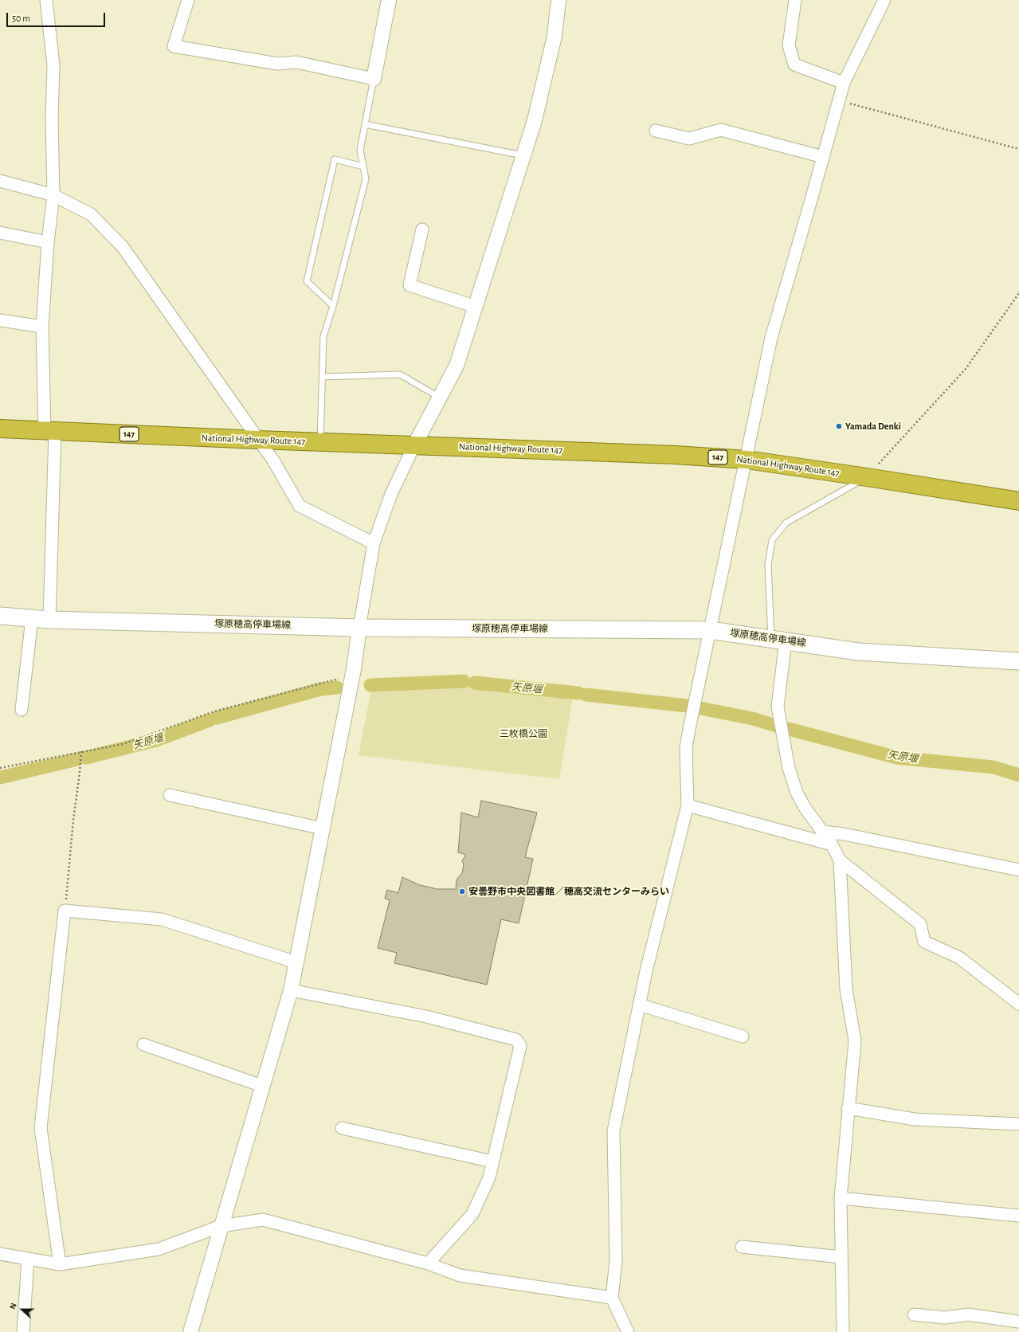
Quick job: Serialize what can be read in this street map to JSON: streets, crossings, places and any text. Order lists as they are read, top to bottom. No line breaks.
{"streets":{"highway":["147","National Highway Route 147"],"main road":["塚原穂高停車場線"]},"water":["矢原堰"],"parks":["三枚橋公園"],"places":["Yamada Denki","安曇野市中央図書館／穂高交流センターみらい"],"scale_bar":"50 m","north":"left"}
